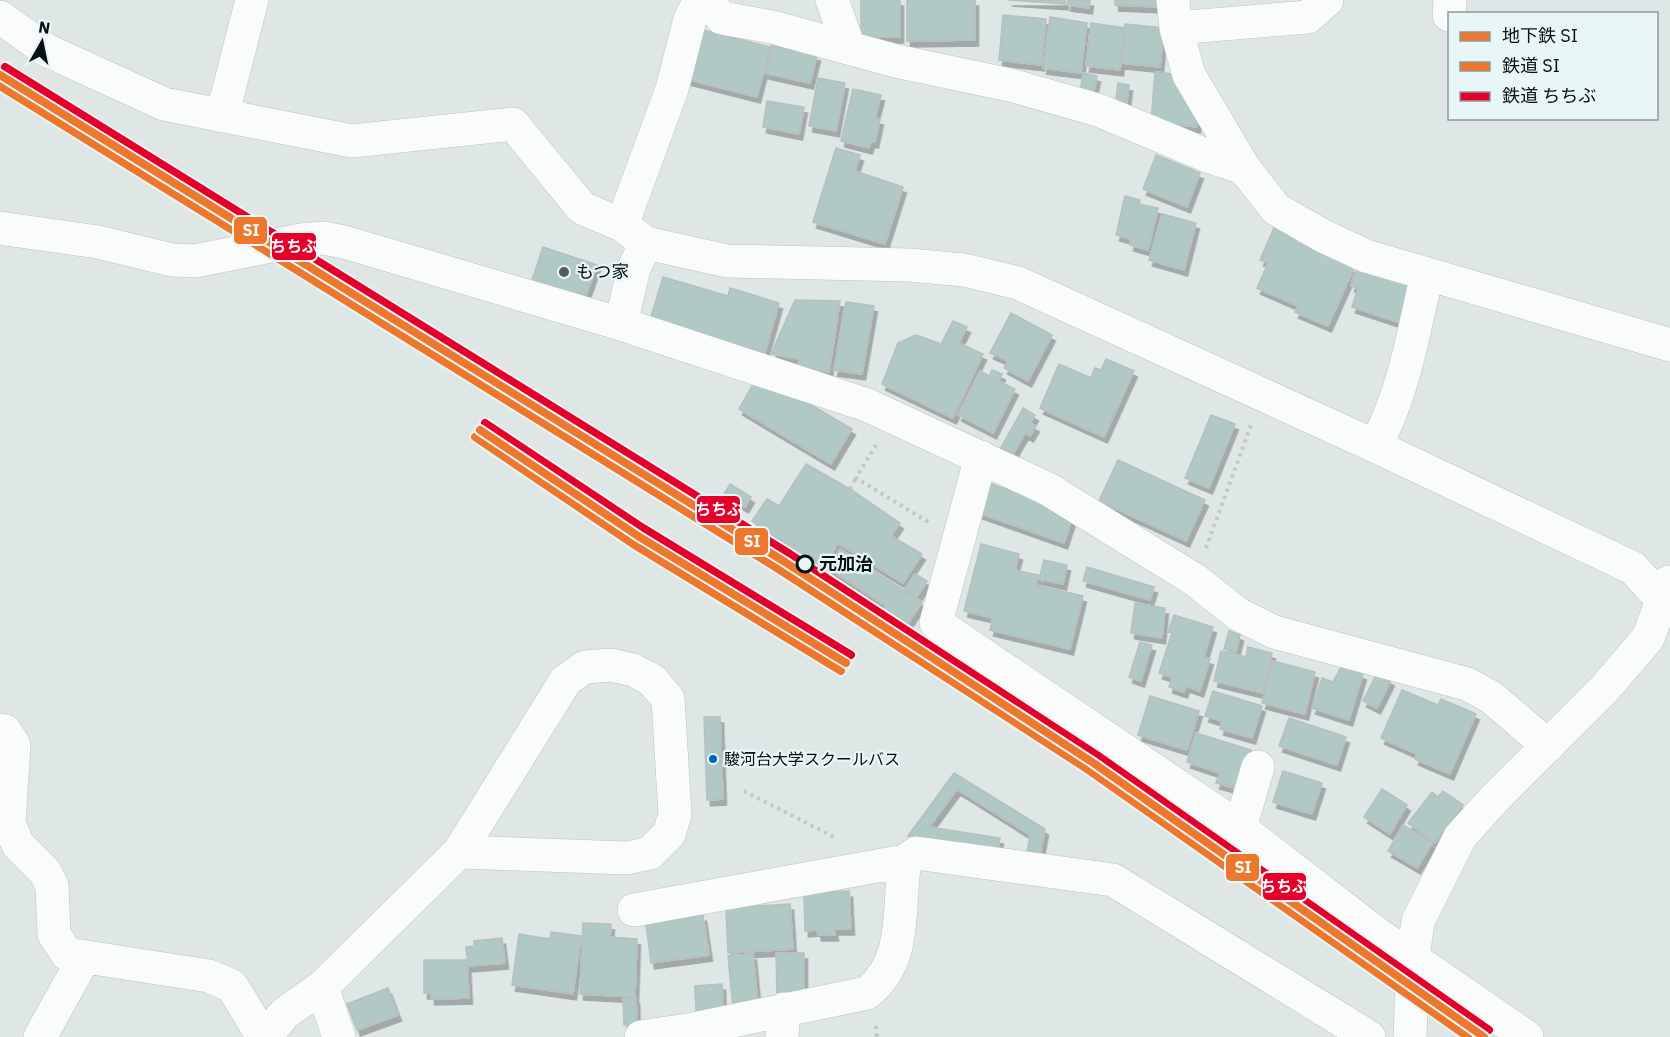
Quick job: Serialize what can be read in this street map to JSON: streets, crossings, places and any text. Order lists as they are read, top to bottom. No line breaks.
{"places":["もつ家","元加治","駿河台大学スクールバス"],"lines":["rail line ちちぶ","metro line SI","rail line SI"],"legend":["地下鉄 SI","鉄道 SI","鉄道 ちちぶ"],"north":"top"}
